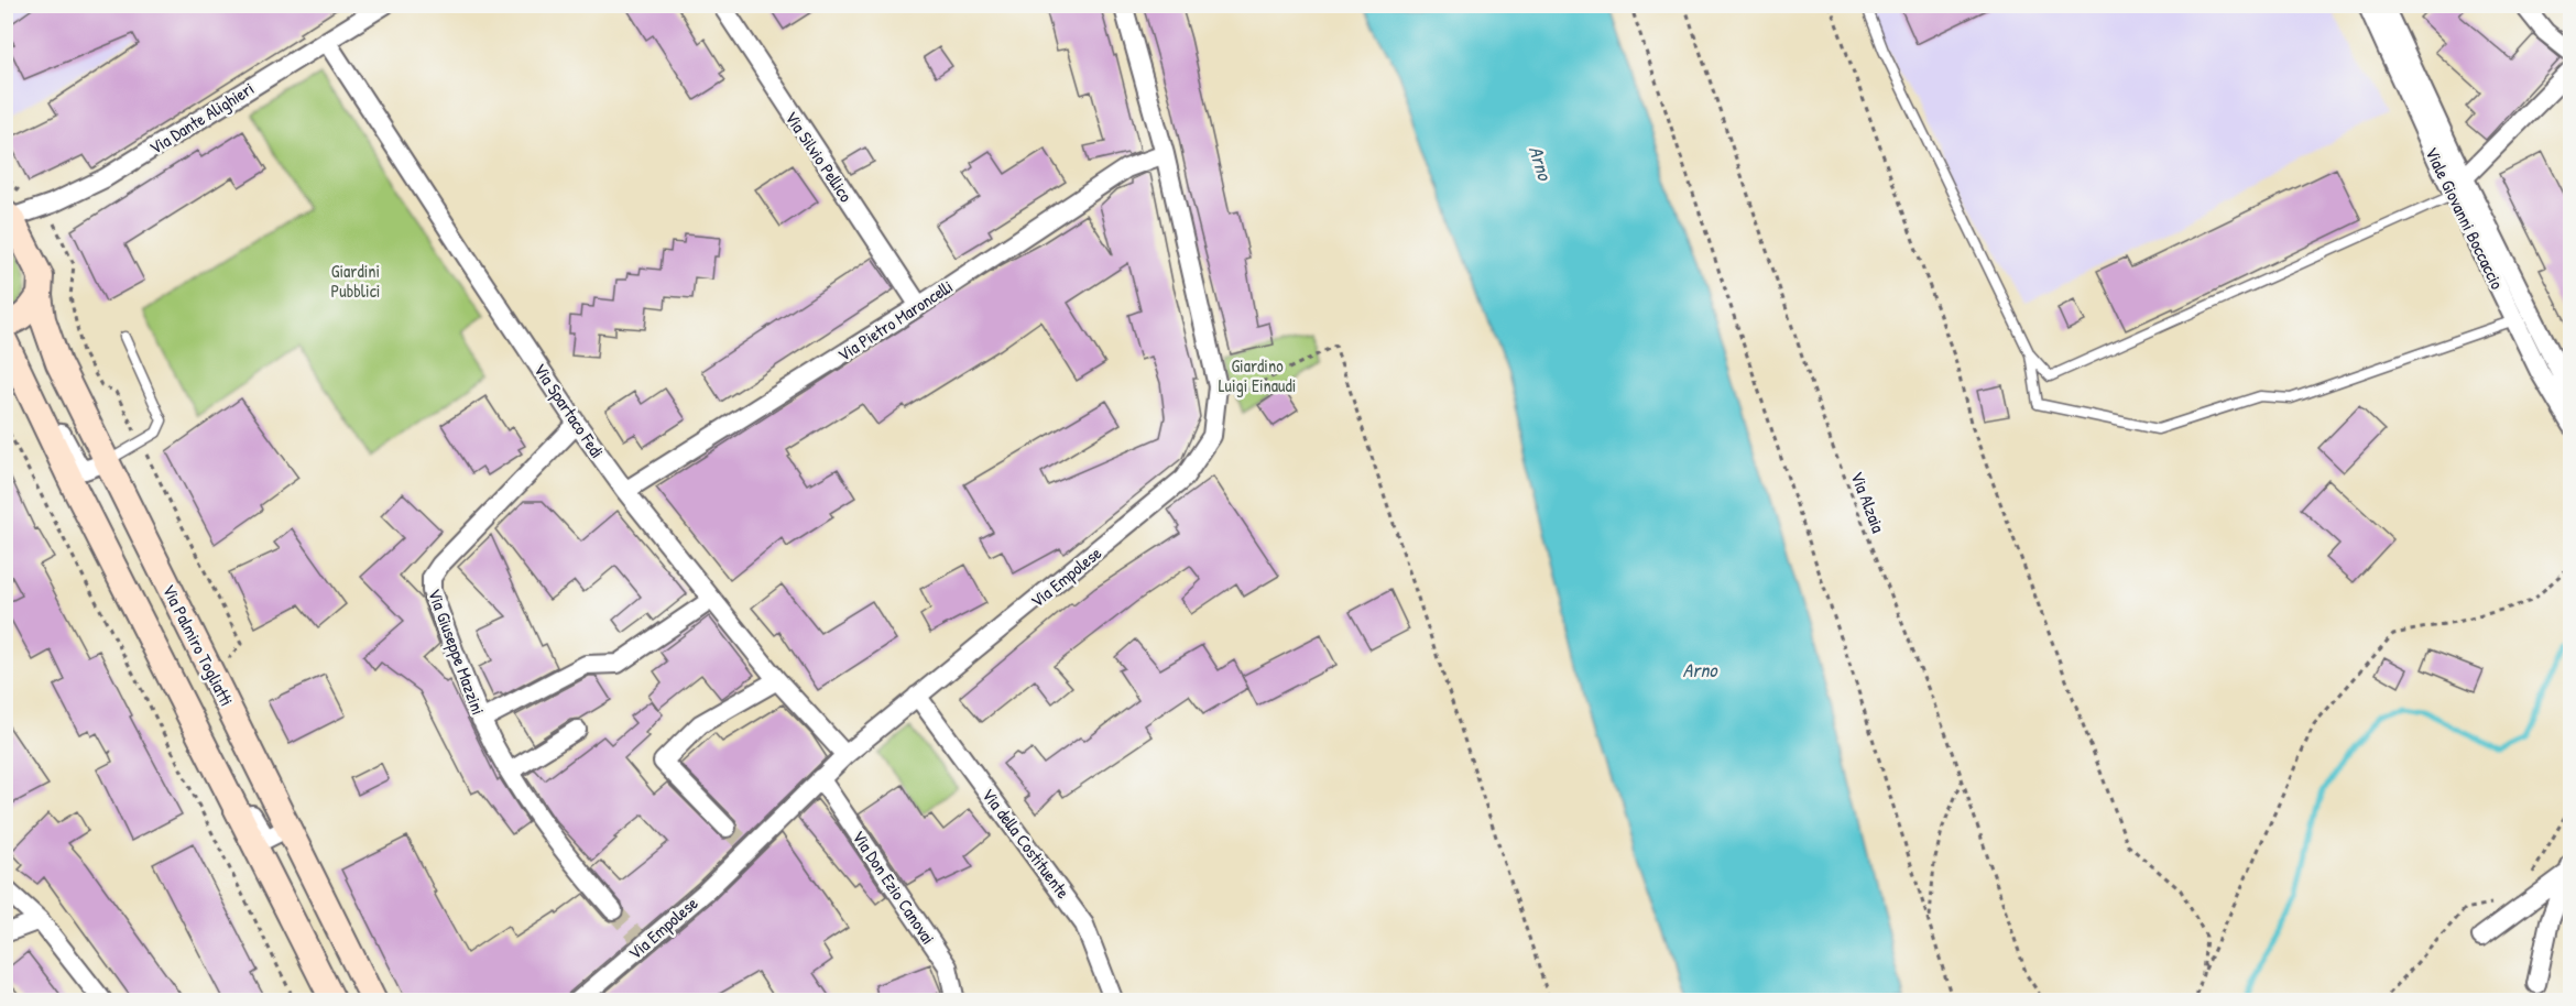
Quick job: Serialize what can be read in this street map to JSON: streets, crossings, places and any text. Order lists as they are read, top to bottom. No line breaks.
{"streets":{"main road":["Via Palmiro Togliatti"],"street":["Via Dante Alighieri","Via Silvio Pellico","Viale Giovanni Boccaccio","Via Pietro Maroncelli","Via Spartaco Fedi","Via Empolese","Via Giuseppe Mazzini","Via della Costituente","Via Don Ezio Canovai"],"path":["Via Alzaia"]},"crossings":[["Via Dante Alighieri","Via Spartaco Fedi"],["Via Dante Alighieri","Via Palmiro Togliatti"],["Via Silvio Pellico","Via Pietro Maroncelli"],["Via Pietro Maroncelli","Via Spartaco Fedi"],["Via Pietro Maroncelli","Via Empolese"],["Via Spartaco Fedi","Via Empolese"],["Via Spartaco Fedi","Via Giuseppe Mazzini"],["Via Empolese","Via della Costituente"],["Via Empolese","Via Don Ezio Canovai"]],"water":["Arno"],"parks":["Giardini Pubblici","Giardino Luigi Einaudi"]}
